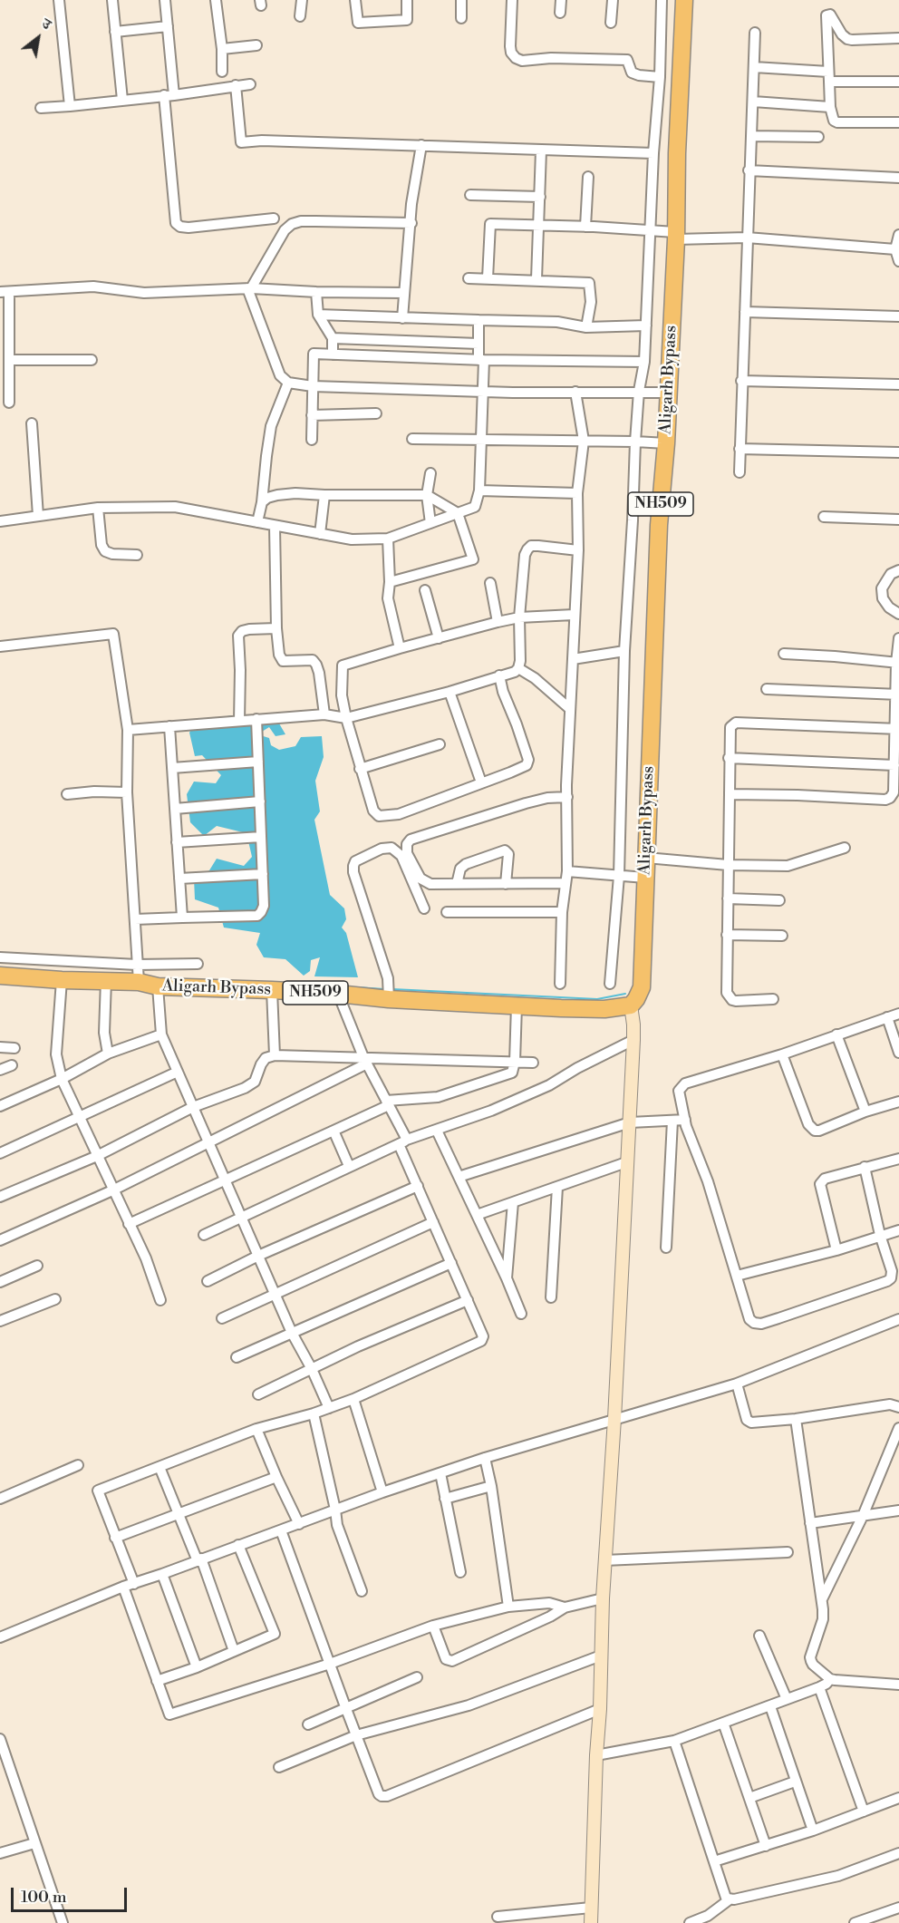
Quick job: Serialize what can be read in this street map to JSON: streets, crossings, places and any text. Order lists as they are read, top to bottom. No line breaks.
{"streets":{"highway":["Aligarh Bypass","NH509"]},"scale_bar":"100 m","north":"top right"}
